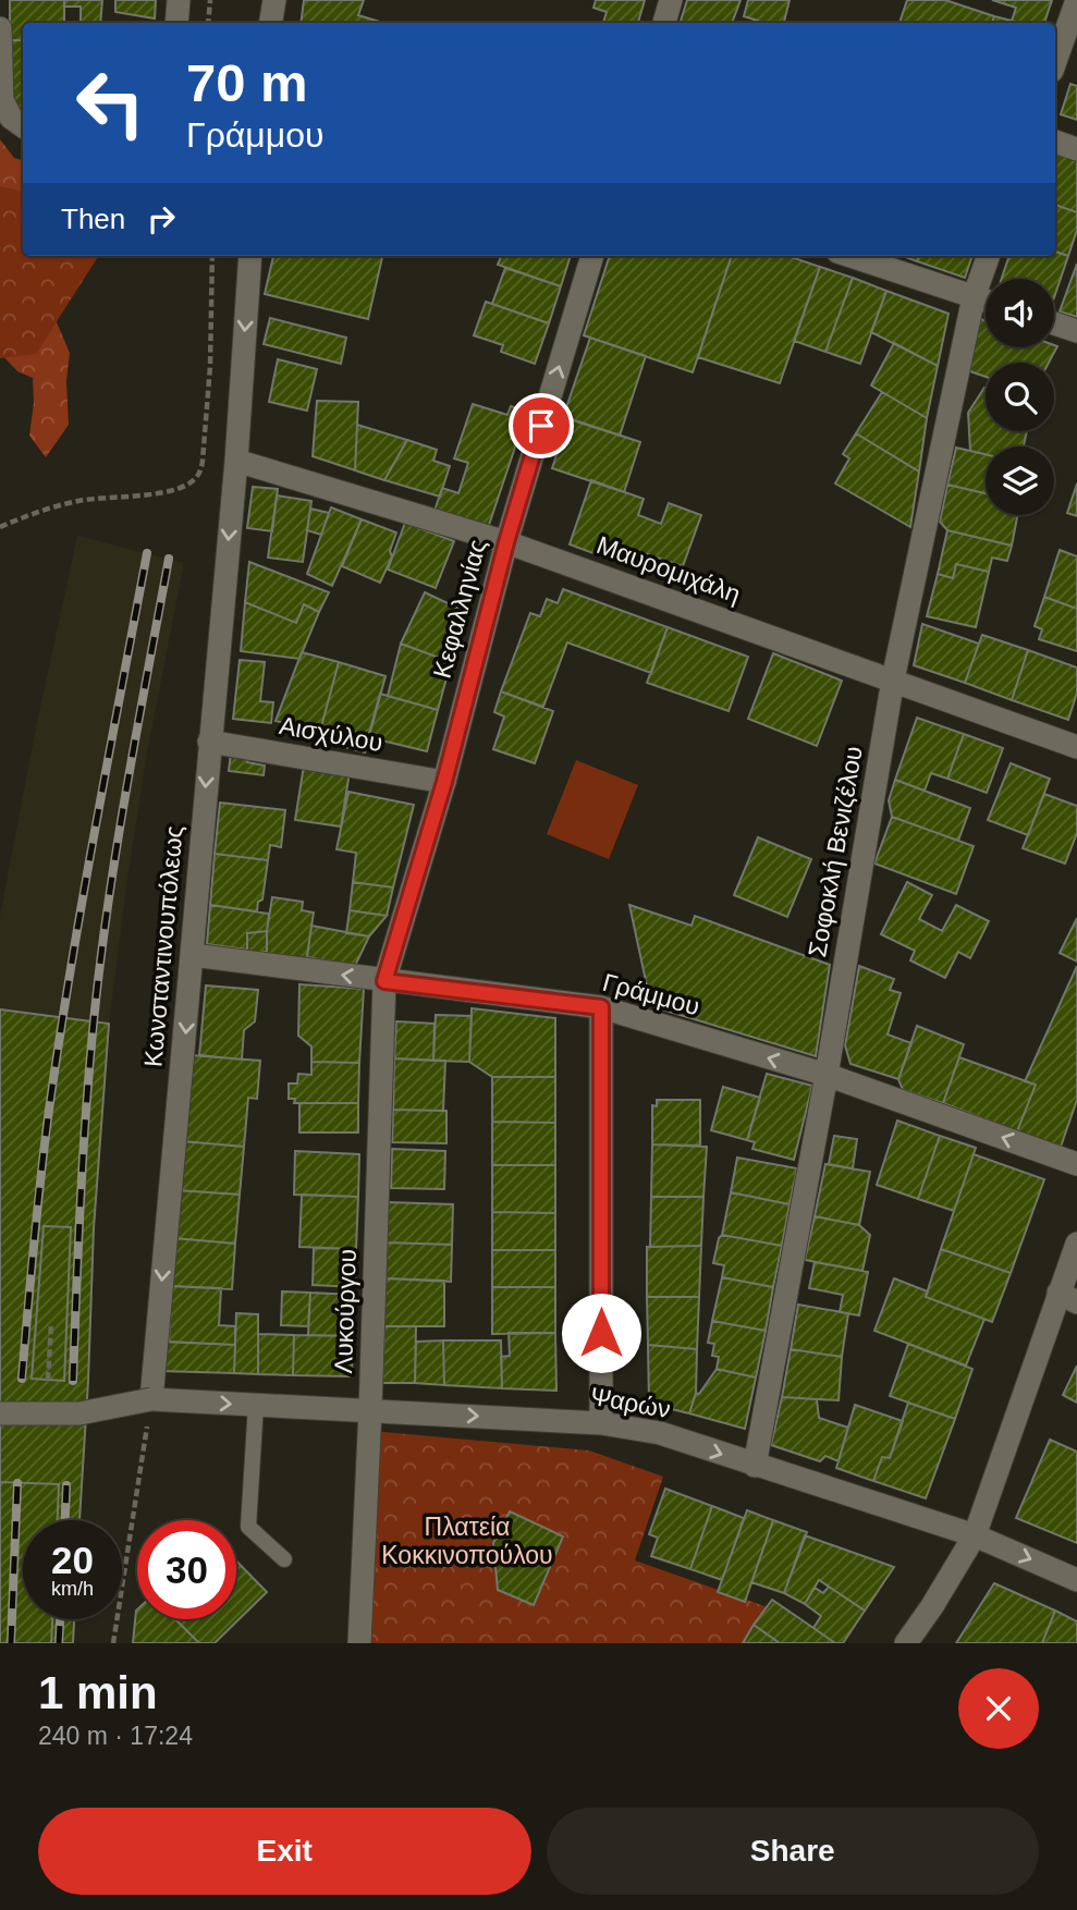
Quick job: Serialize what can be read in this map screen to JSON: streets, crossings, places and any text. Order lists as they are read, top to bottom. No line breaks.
{"streets":{"street":["Μαυρομιχάλη","Κεφαλληνίας","Αισχύλου","Σοφοκλή Βενιζέλου","Κωνσταντινουπόλεως","Γράμμου","Λυκούργου","Ψαρών"]},"crossings":[["Μαυρομιχάλη","Κεφαλληνίας"],["Μαυρομιχάλη","Σοφοκλή Βενιζέλου"],["Μαυρομιχάλη","Κωνσταντινουπόλεως"],["Κεφαλληνίας","Αισχύλου"],["Κεφαλληνίας","Γράμμου"],["Κεφαλληνίας","Λυκούργου"],["Αισχύλου","Κωνσταντινουπόλεως"],["Σοφοκλή Βενιζέλου","Γράμμου"],["Σοφοκλή Βενιζέλου","Ψαρών"],["Κωνσταντινουπόλεως","Γράμμου"],["Κωνσταντινουπόλεως","Ψαρών"],["Γράμμου","Λυκούργου"],["Λυκούργου","Ψαρών"]],"one_way":["Κεφαλληνίας","Κωνσταντινουπόλεως","Γράμμου","Ψαρών"],"parks":["Πλατεία Κοκκινοπούλου"],"page":{"turn":["70 m","Γράμμου"],"then":"Then","speed":"20 km/h","limit":"30","heading":["1 min","240 m · 17:24"],"buttons":["Exit","Share"]}}
